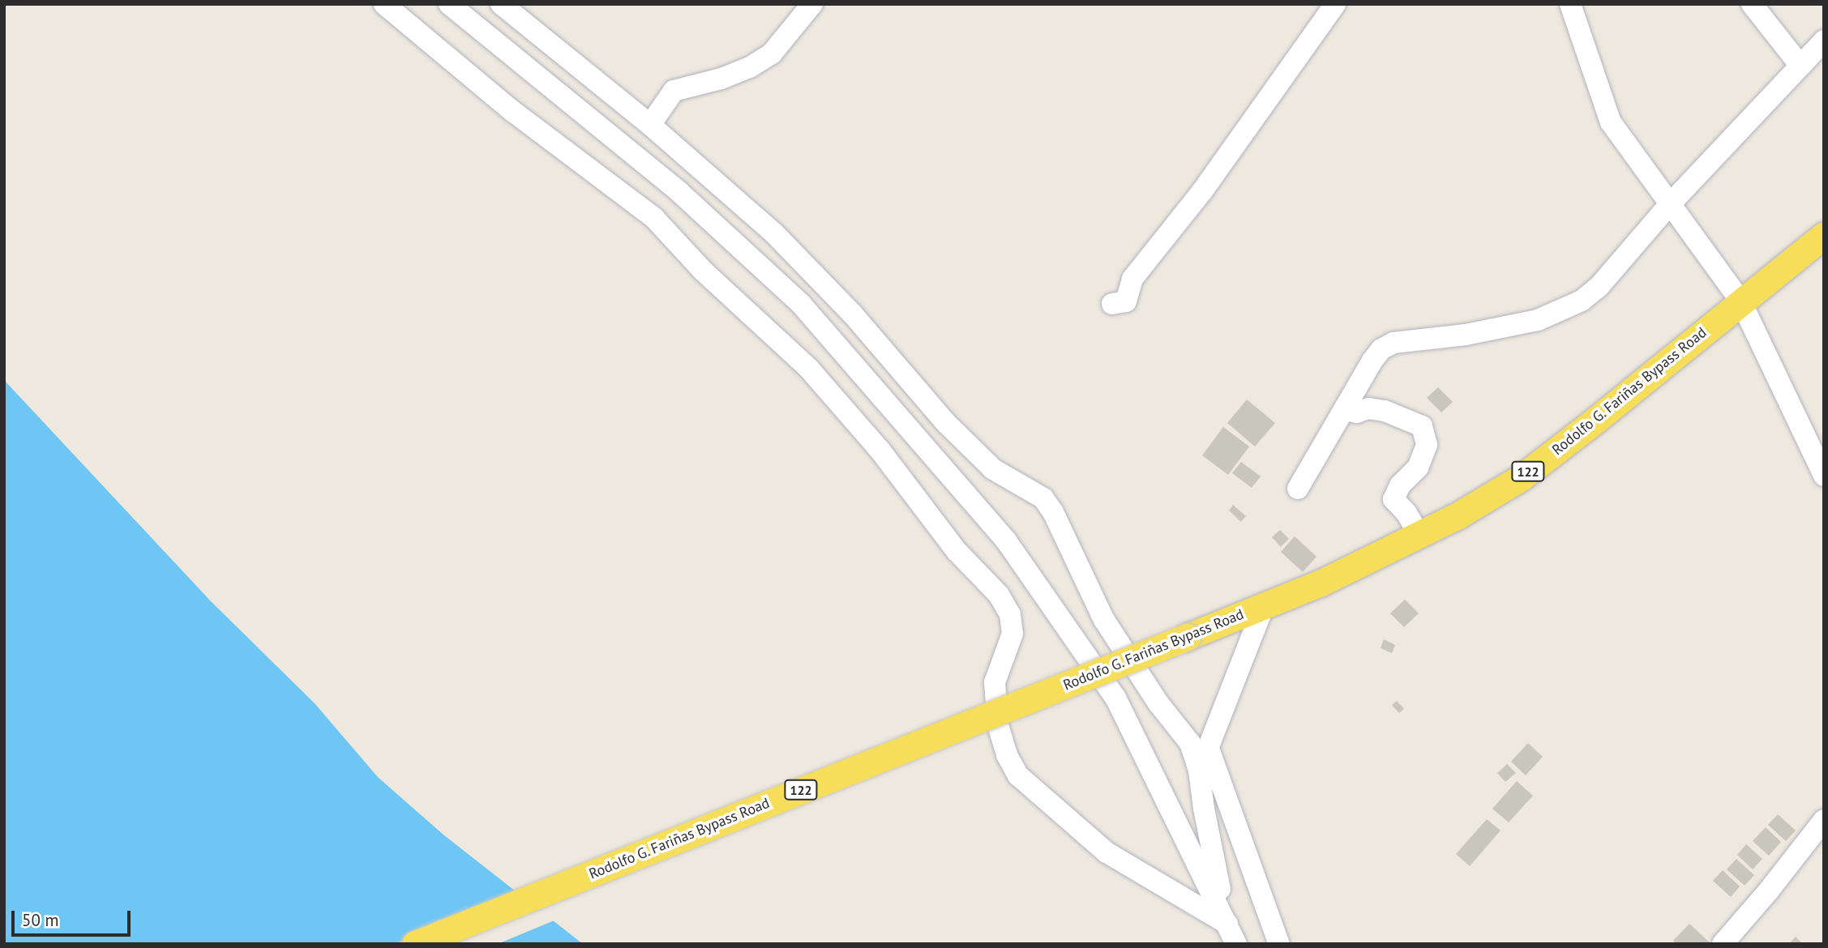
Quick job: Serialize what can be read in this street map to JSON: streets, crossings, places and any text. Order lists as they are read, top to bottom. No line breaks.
{"streets":{"main road":["Rodolfo G. Fariñas Bypass Road","122"]},"scale_bar":"50 m"}
